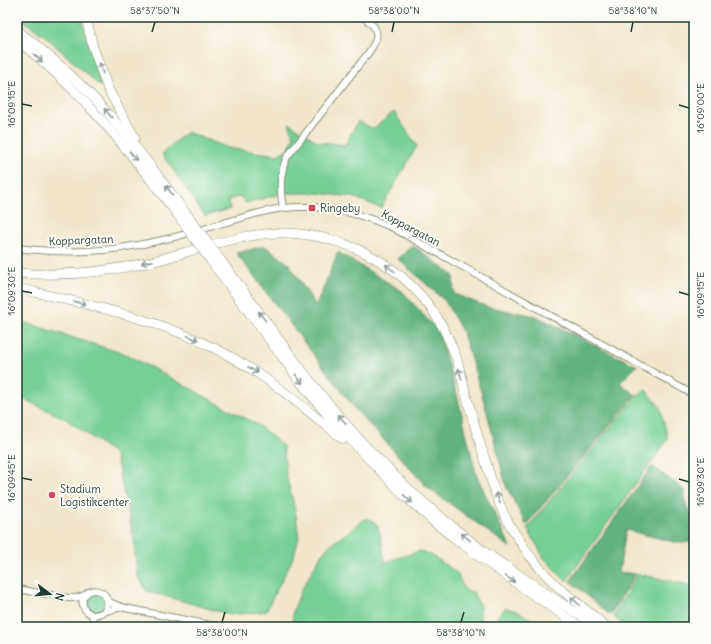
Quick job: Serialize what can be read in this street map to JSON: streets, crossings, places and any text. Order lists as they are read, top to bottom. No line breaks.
{"streets":{"street":["Koppargatan"]},"places":{"transit":["Ringeby"],"other":["Stadium Logistikcenter"]},"north":"right","coordinates":["58°37'50\"N","58°38'00\"N","58°38'10\"N","16°09'15\"E","16°09'00\"E","16°09'30\"E","16°09'45\"E"]}
